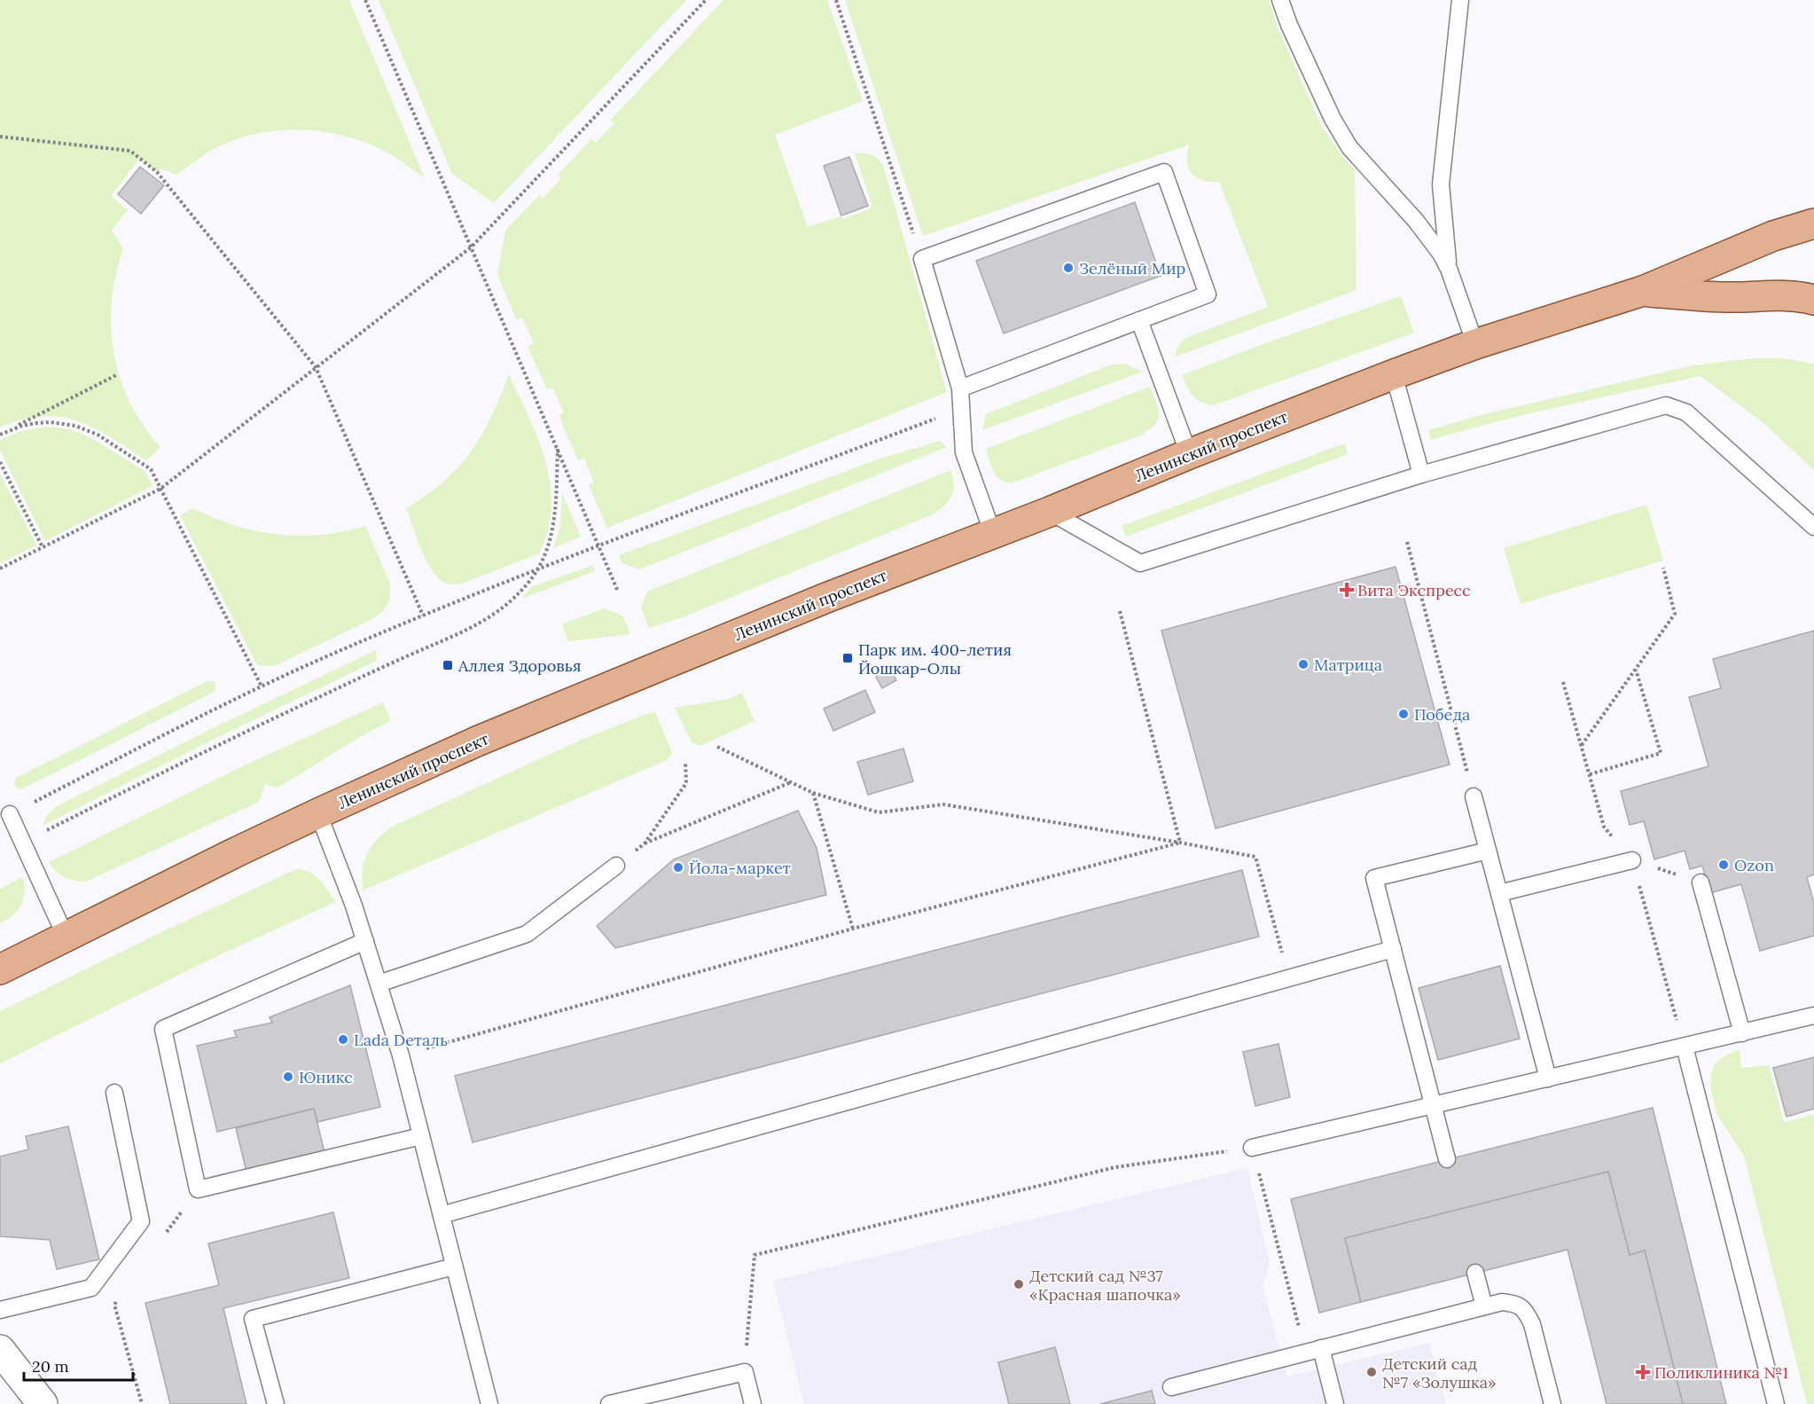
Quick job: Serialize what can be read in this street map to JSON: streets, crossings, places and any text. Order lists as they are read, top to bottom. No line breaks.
{"streets":{"main road":["Ленинский проспект"]},"places":{"other":["Зелёный Мир","Матрица","Победа","Ozon","Йола-маркет","Lada Dеталь","Юникс","Детский сад №37 «Красная шапочка»","Детский сад №7 «Золушка»"],"health":["Вита Экспресс","Поликлиника №1"],"transit":["Парк им. 400-летия Йошкар-Олы","Аллея Здоровья"]},"scale_bar":"20 m"}
